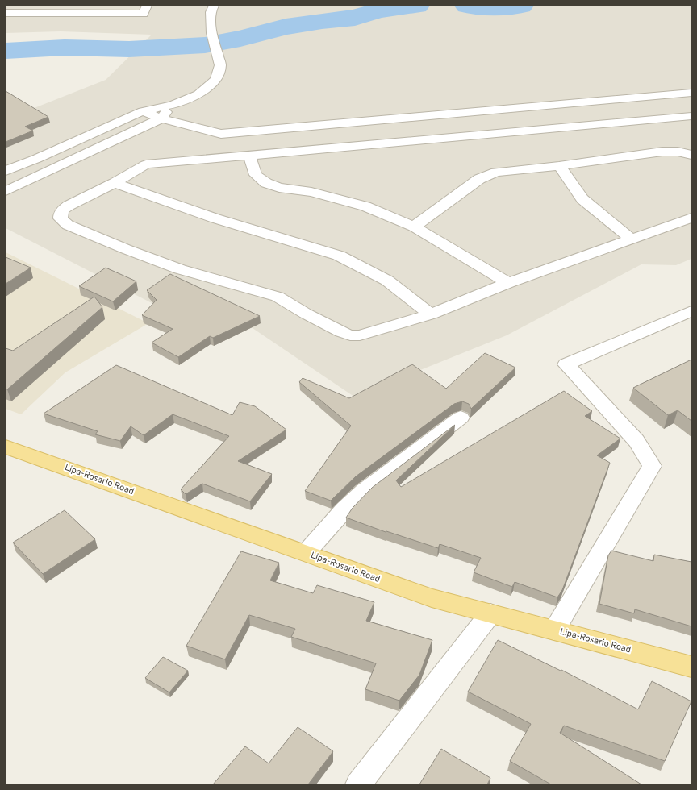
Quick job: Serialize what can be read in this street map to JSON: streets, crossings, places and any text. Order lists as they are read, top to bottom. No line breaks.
{"streets":{"main road":["Lipa-Rosario Road"]}}
